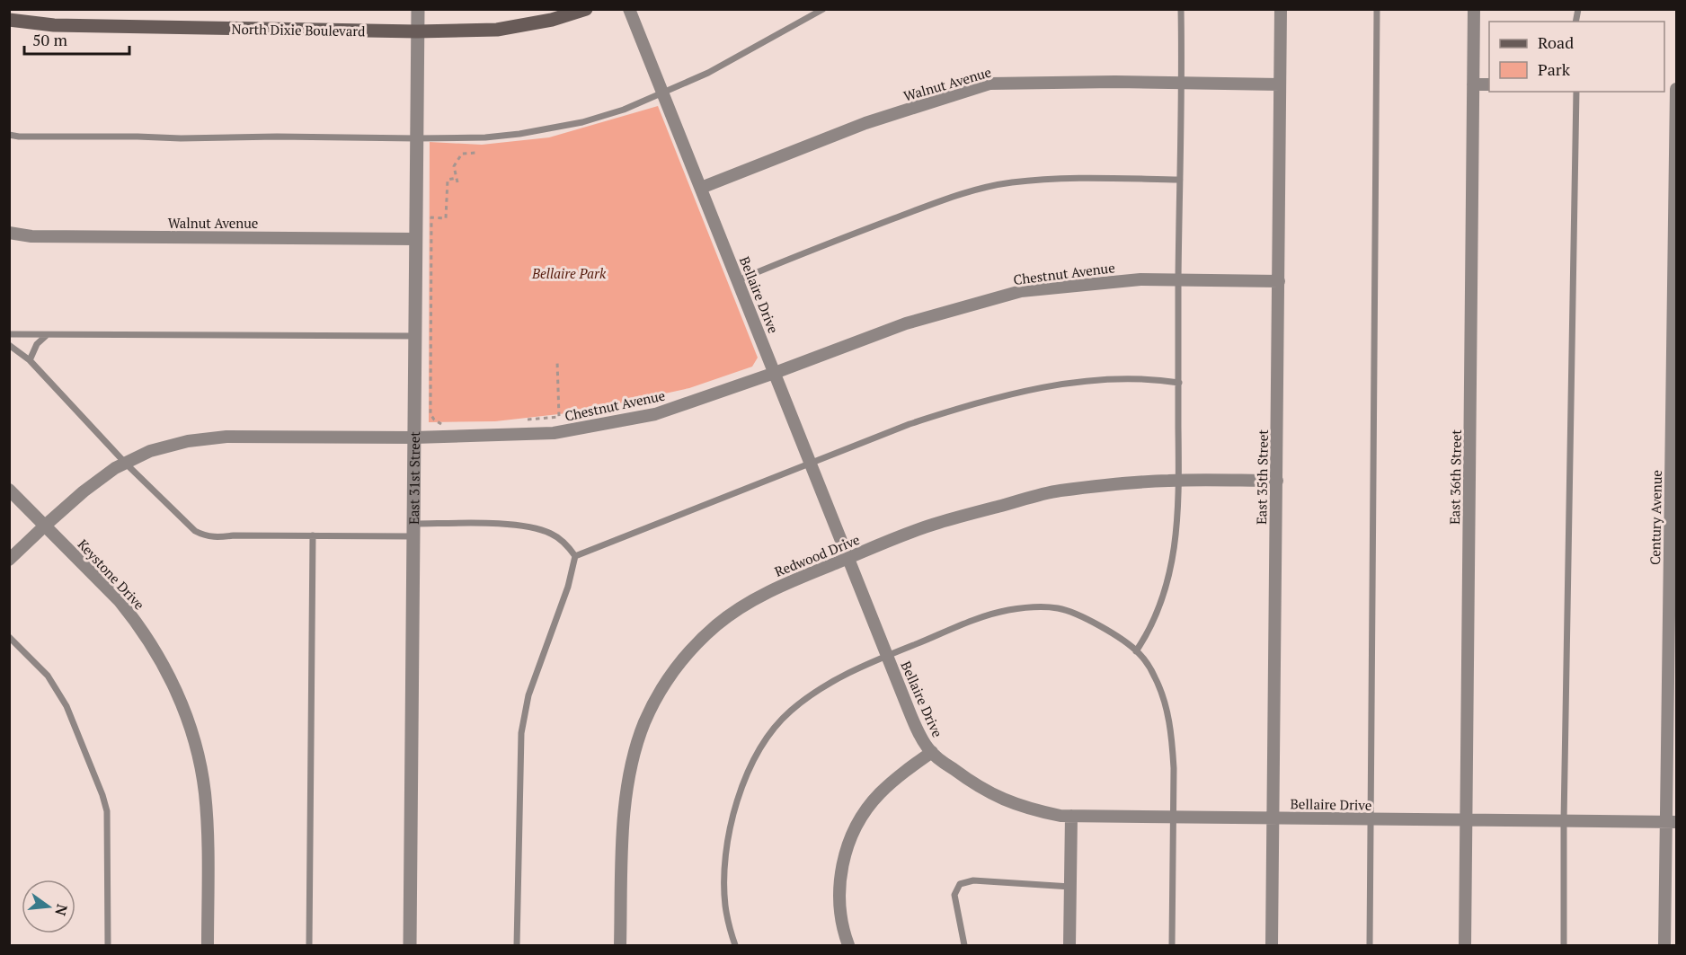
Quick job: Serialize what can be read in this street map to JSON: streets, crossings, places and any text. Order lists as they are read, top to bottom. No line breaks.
{"streets":{"main road":["North Dixie Boulevard"],"street":["Walnut Avenue","Chestnut Avenue","Bellaire Drive","East 35th Street","East 36th Street","East 31st Street","Century Avenue","Redwood Drive","Keystone Drive"]},"crossings":[["North Dixie Boulevard","East 31st Street"],["Walnut Avenue","Bellaire Drive"],["Walnut Avenue","East 35th Street"],["Walnut Avenue","East 31st Street"],["Chestnut Avenue","Bellaire Drive"],["Chestnut Avenue","East 35th Street"],["Chestnut Avenue","East 31st Street"],["Chestnut Avenue","Keystone Drive"],["Bellaire Drive","East 35th Street"],["Bellaire Drive","East 36th Street"],["Bellaire Drive","Century Avenue"],["Bellaire Drive","Redwood Drive"],["East 35th Street","Redwood Drive"]],"parks":["Bellaire Park"],"legend":["Road","Park"],"scale_bar":"50 m","north":"right"}
